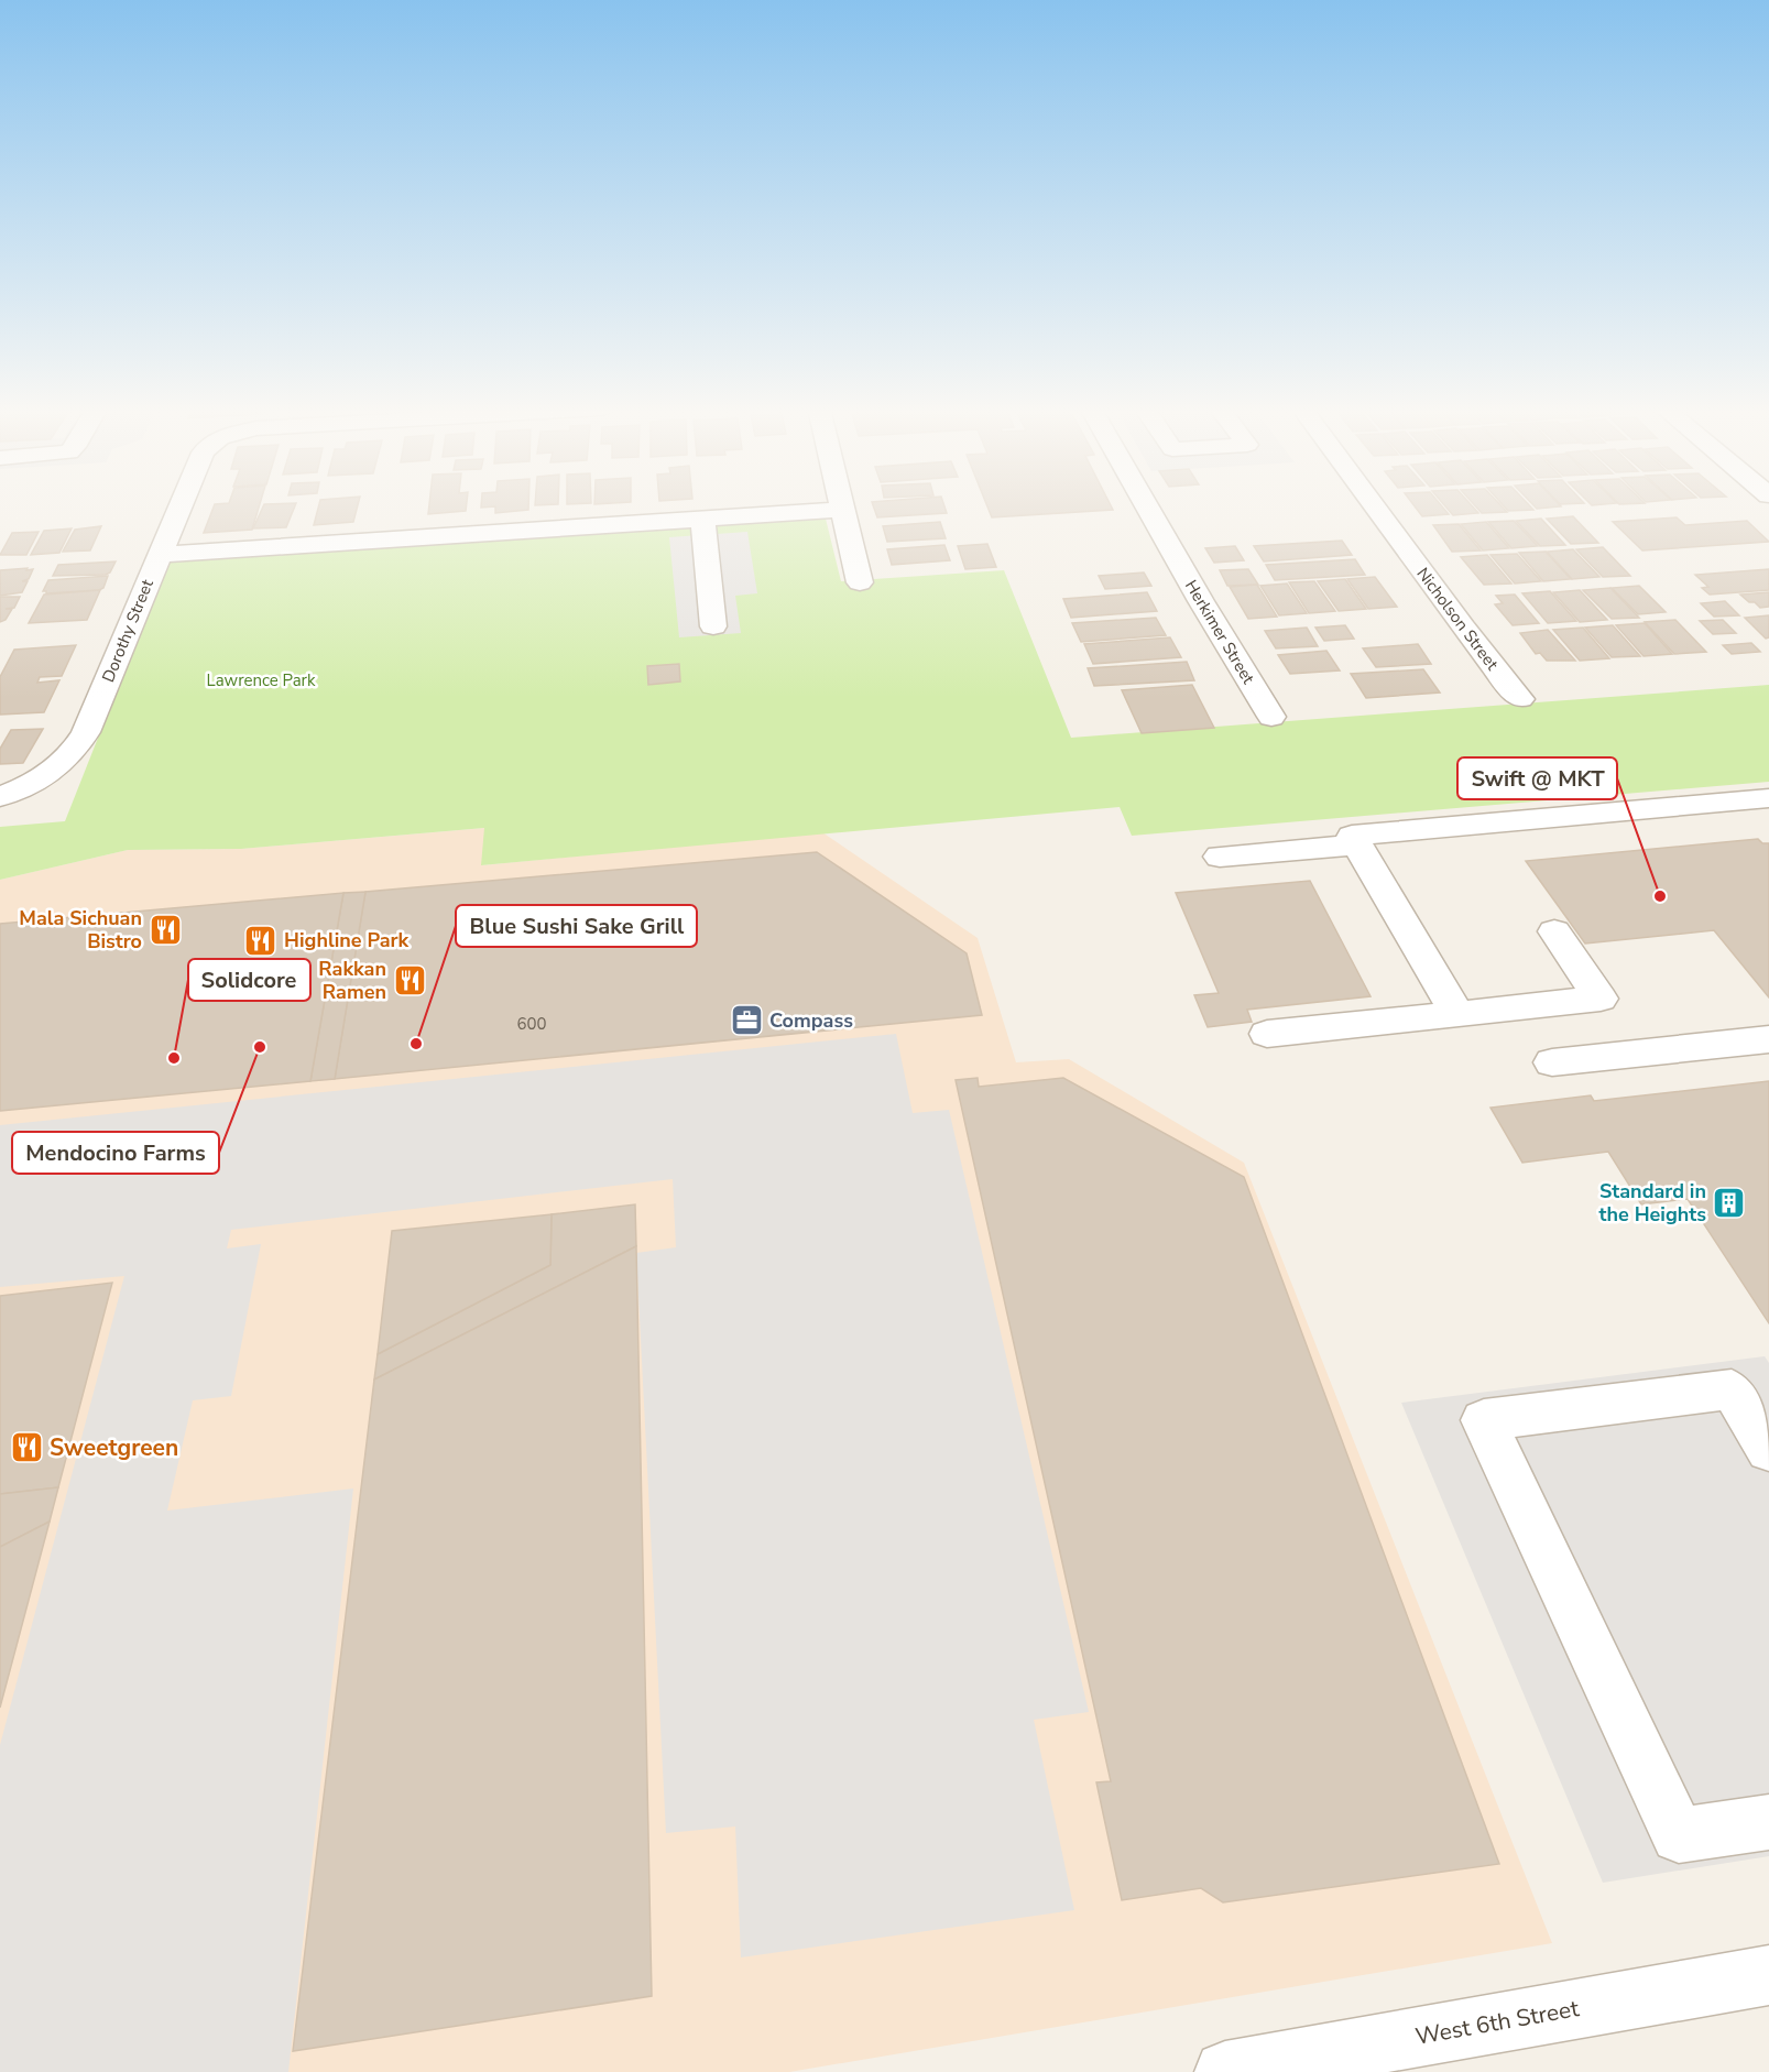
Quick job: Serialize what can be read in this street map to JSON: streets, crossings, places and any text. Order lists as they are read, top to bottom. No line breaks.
{"streets":{"street":["Nicholson Street","Dorothy Street","Herkimer Street","West 6th Street"]},"parks":["Lawrence Park"],"places":{"other":["Swift @ MKT","Blue Sushi Sake Grill","Mendocino Farms","Solidcore"],"restaurant":["Mala Sichuan Bistro","Highline Park","Rakkan Ramen","Sweetgreen"],"office":["Compass"],"building":["Standard in the Heights"]},"house_numbers":["600"]}
